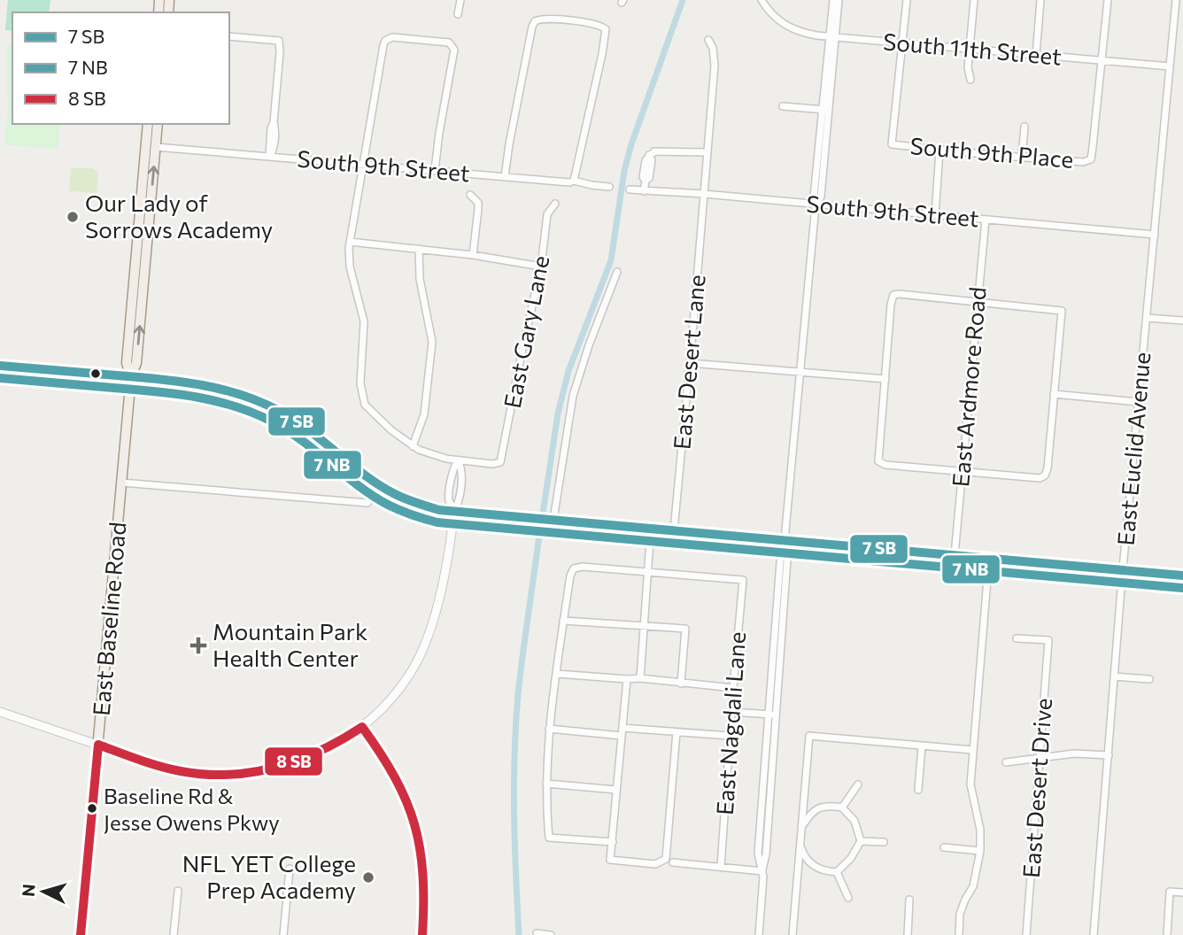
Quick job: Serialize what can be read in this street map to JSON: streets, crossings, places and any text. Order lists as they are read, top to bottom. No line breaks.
{"streets":{"main road":["East Baseline Road"],"street":["South 11th Street","South 9th Place","South 9th Street","East Gary Lane","East Desert Lane","East Ardmore Road","East Euclid Avenue","East Nagdali Lane","East Desert Drive"]},"crossings":[["South 11th Street","South 9th Place"],["South 11th Street","East Euclid Avenue"],["South 9th Street","East Desert Lane"],["South 9th Street","East Ardmore Road"],["South 9th Street","East Euclid Avenue"],["South 9th Street","East Baseline Road"]],"places":{"other":["Our Lady of Sorrows Academy","Baseline Rd & Jesse Owens Pkwy","NFL YET College Prep Academy"],"health":["Mountain Park Health Center"]},"legend":["7 SB","7 NB","8 SB"],"north":"left"}
